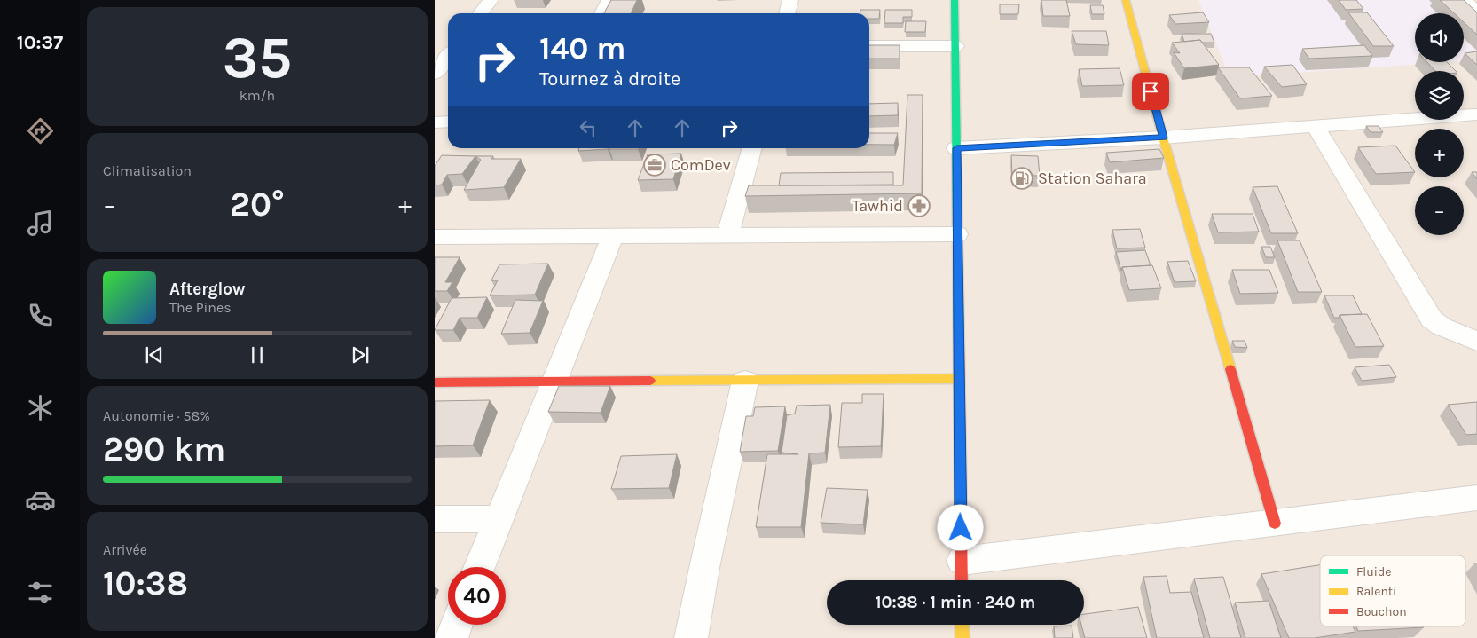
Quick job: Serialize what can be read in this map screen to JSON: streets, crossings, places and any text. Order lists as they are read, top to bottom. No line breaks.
{"places":{"office":["ComDev"],"fuel station":["Station Sahara"],"pharmacy":["Tawhid"]},"legend":["Fluide","Ralenti","Bouchon"],"page":{"tabs":"10:37","tile":[["35","km/h"],"Climatisation",["Autonomie · 58%","290 km"],["Arrivée","10:38"]],"map_buttons":["+","−"],"turn":["140 m","Tournez à droite"],"heat":["−","20°","+"],"song":["Afterglow","The Pines"],"limit":"40","trip":"10:38 · 1 min · 240 m"}}
